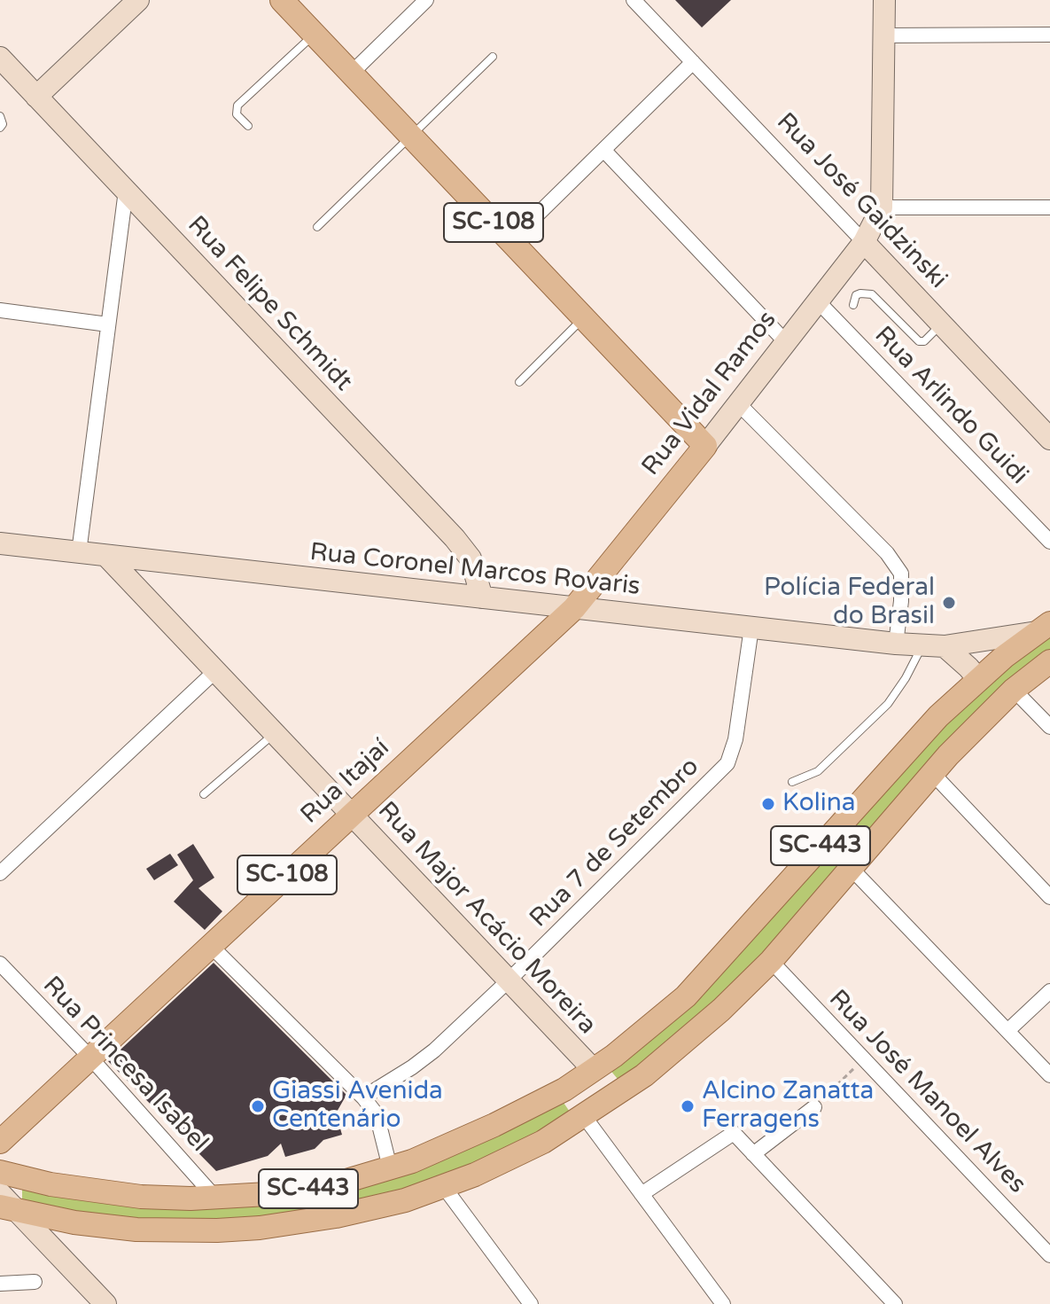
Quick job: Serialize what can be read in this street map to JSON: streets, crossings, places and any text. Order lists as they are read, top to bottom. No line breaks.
{"streets":{"main road":["SC-108","Rua Vidal Ramos","Rua Itajaí","SC-443"],"street":["Rua José Gaidzinski","Rua Felipe Schmidt","Rua Arlindo Guidi","Rua Coronel Marcos Rovaris","Rua 7 de Setembro","Rua Major Acácio Moreira","Rua Princesa Isabel","Rua José Manoel Alves"]},"crossings":[["Rua José Gaidzinski","Rua Vidal Ramos"],["SC-108","Rua Vidal Ramos"],["Rua Felipe Schmidt","Rua Coronel Marcos Rovaris"],["Rua Vidal Ramos","Rua Arlindo Guidi"],["Rua Vidal Ramos","Rua Coronel Marcos Rovaris"],["Rua Vidal Ramos","Rua Itajaí"],["Rua Coronel Marcos Rovaris","Rua Itajaí"],["Rua Coronel Marcos Rovaris","Rua 7 de Setembro"],["Rua Coronel Marcos Rovaris","SC-443"],["Rua Coronel Marcos Rovaris","Rua Major Acácio Moreira"],["Rua Itajaí","Rua Major Acácio Moreira"],["Rua Itajaí","Rua Princesa Isabel"],["Rua 7 de Setembro","Rua Major Acácio Moreira"],["SC-443","Rua Major Acácio Moreira"],["SC-443","Rua Princesa Isabel"]],"places":["Polícia Federal do Brasil","Kolina","Giassi Avenida Centenário","Alcino Zanatta Ferragens"]}
